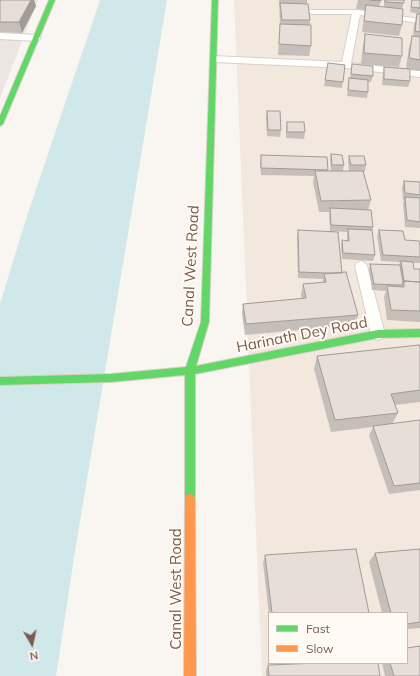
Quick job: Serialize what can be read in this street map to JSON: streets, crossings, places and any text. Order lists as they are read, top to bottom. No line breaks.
{"streets":{"main road":["Canal West Road","Harinath Dey Road"]},"crossings":[["Canal West Road","Harinath Dey Road"]],"legend":["Fast","Slow"],"north":"bottom"}
